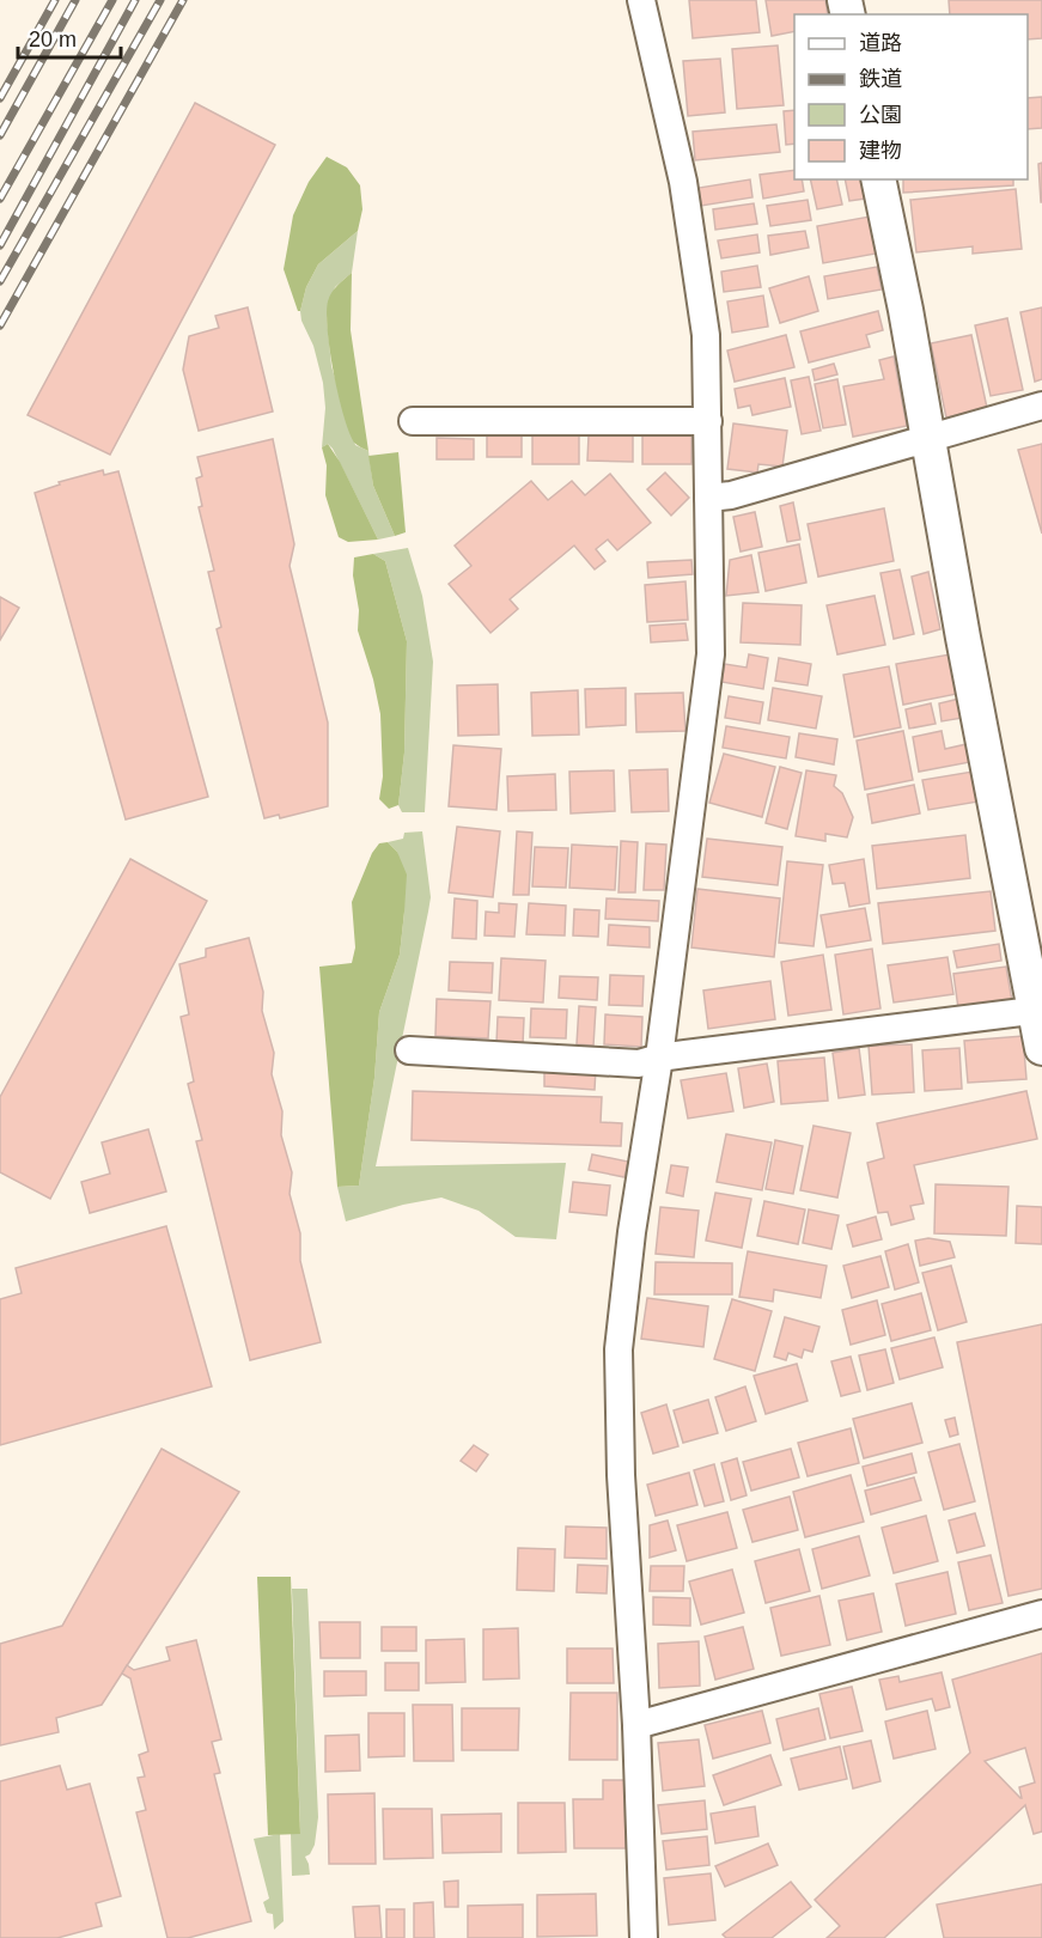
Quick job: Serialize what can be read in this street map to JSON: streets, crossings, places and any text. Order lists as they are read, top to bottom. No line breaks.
{"legend":["道路","鉄道","公園","建物"],"scale_bar":"20 m"}
